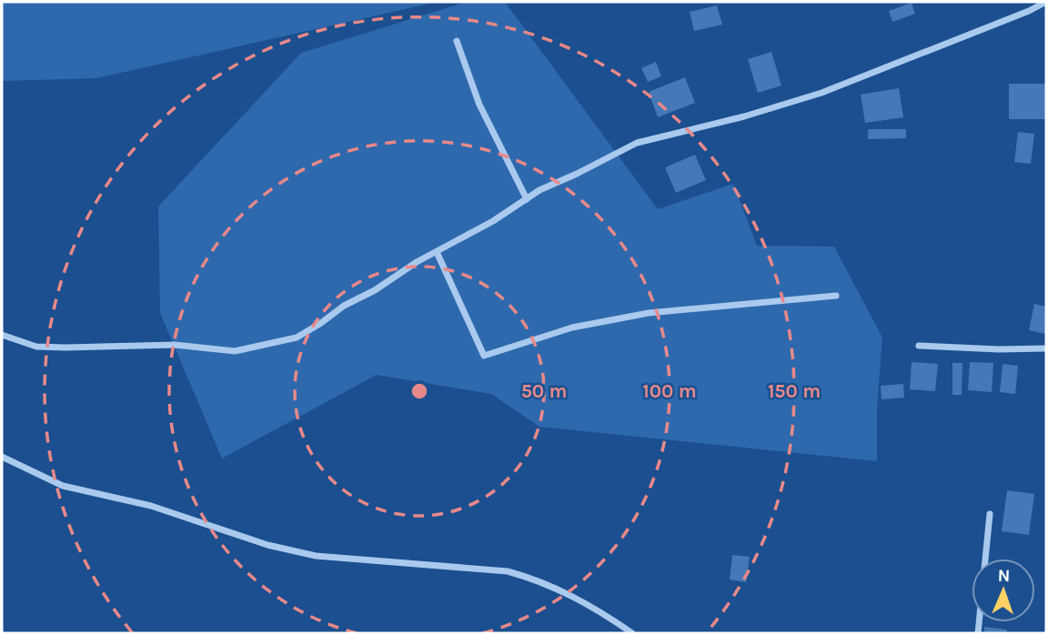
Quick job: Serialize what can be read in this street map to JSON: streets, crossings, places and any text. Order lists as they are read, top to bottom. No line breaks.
{"north":"top","rings":["50 m","100 m","150 m"]}
